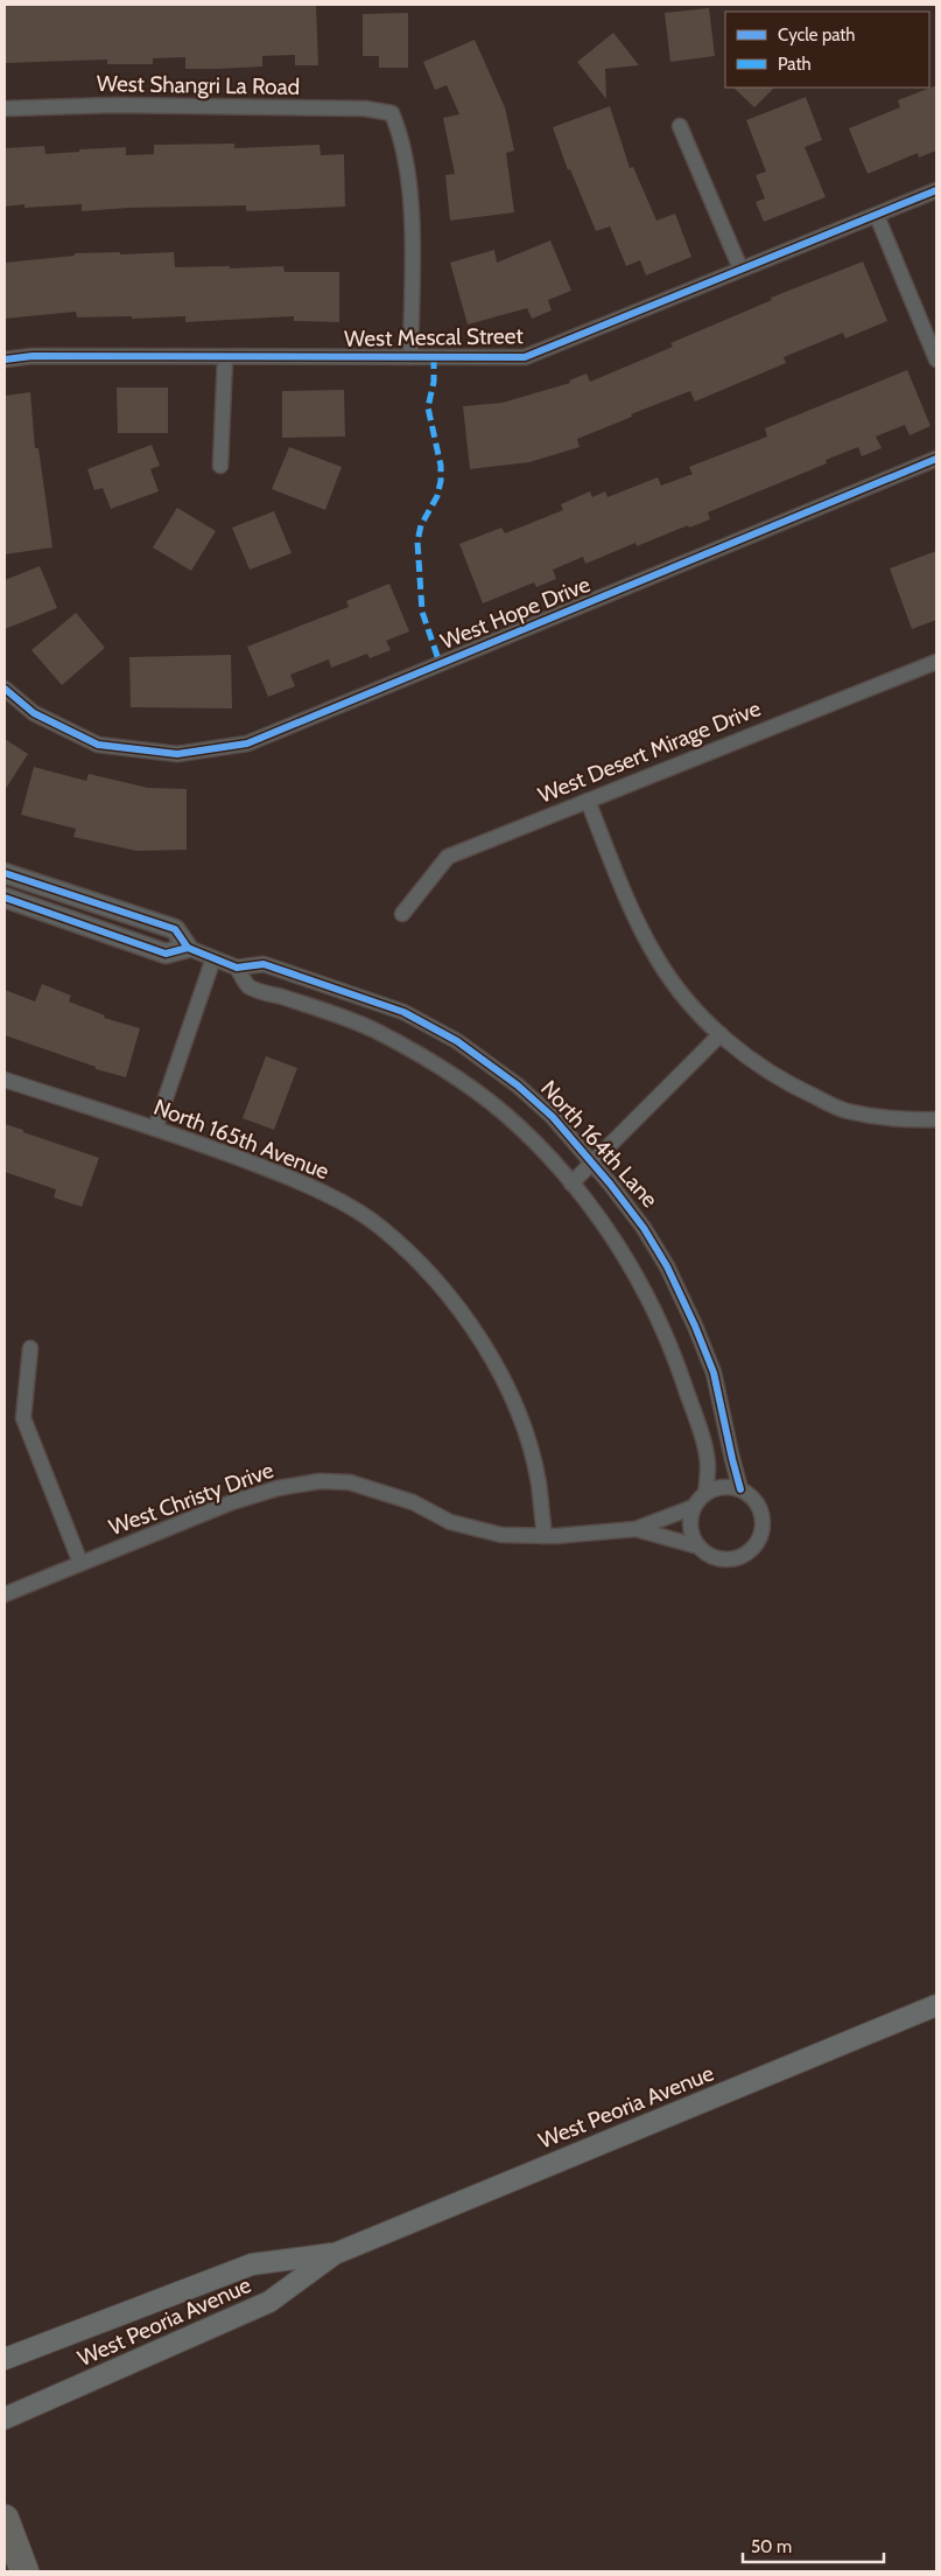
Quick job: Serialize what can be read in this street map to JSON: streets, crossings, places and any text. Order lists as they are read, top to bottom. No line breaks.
{"streets":{"main road":["West Peoria Avenue"],"street":["West Shangri La Road","West Mescal Street","West Hope Drive","West Desert Mirage Drive","North 165th Avenue","North 164th Lane","West Christy Drive"]},"crossings":[["West Shangri La Road","West Mescal Street"],["North 165th Avenue","West Christy Drive"]],"legend":["Cycle path","Path"],"scale_bar":"50 m"}
